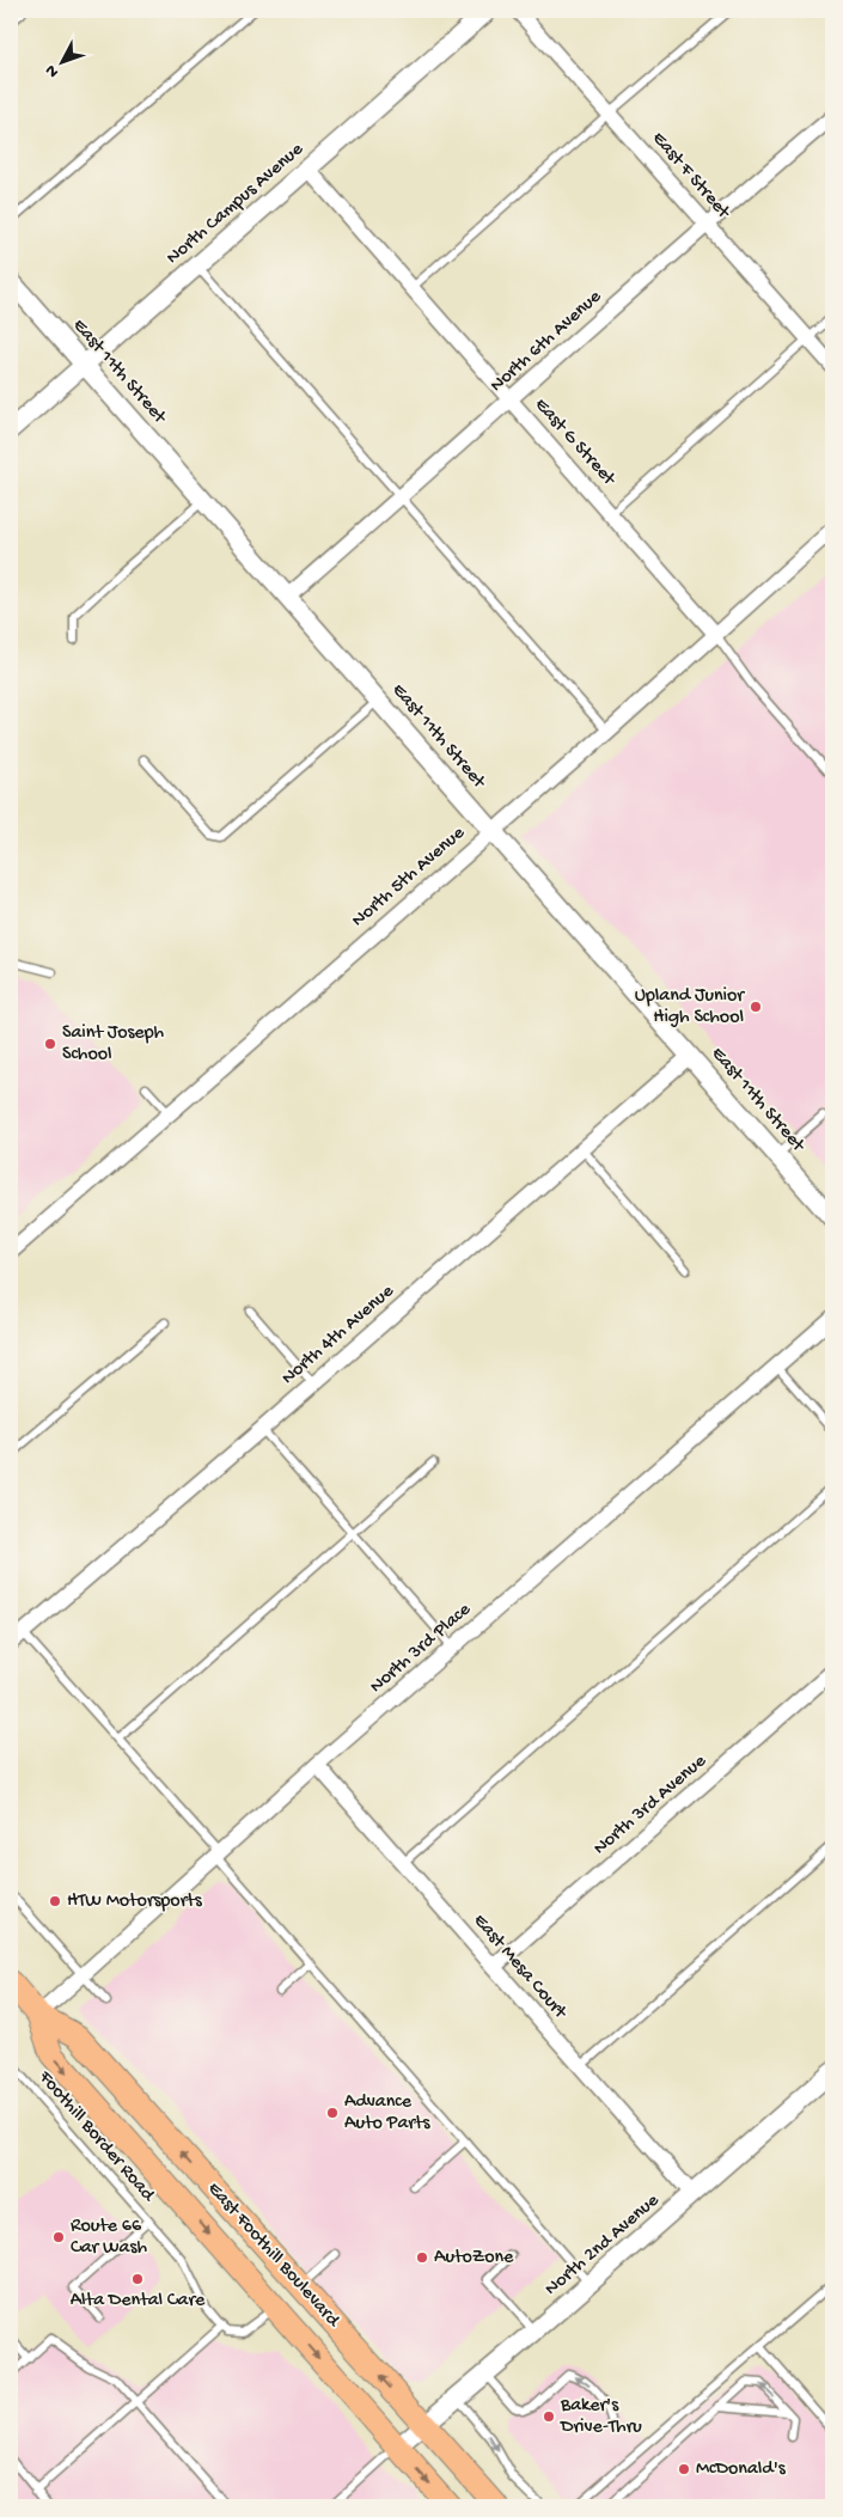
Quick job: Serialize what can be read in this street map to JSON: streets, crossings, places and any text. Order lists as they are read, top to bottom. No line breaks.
{"streets":{"main road":["East Foothill Boulevard"],"street":["East F Street","North Campus Avenue","North 6th Avenue","East 11th Street","East G Street","North 5th Avenue","North 4th Avenue","North 3rd Place","North 3rd Avenue","East Mesa Court","North 2nd Avenue"],"lane":["Foothill Border Road"]},"crossings":[["East F Street","North 6th Avenue"],["North Campus Avenue","East 11th Street"],["North Campus Avenue","East G Street"],["North 6th Avenue","East 11th Street"],["North 6th Avenue","East G Street"],["East 11th Street","North 5th Avenue"],["East 11th Street","North 4th Avenue"],["East G Street","North 5th Avenue"],["North 3rd Place","East Mesa Court"],["North 3rd Place","East Foothill Boulevard"],["North 3rd Avenue","East Mesa Court"],["East Mesa Court","North 2nd Avenue"],["North 2nd Avenue","East Foothill Boulevard"]],"places":["Upland Junior High School","Saint Joseph School","HTW Motorsports","Advance Auto Parts","Route 66 Car Wash","AutoZone","Alta Dental Care","Baker's Drive-Thru","McDonald's"],"north":"bottom left"}
